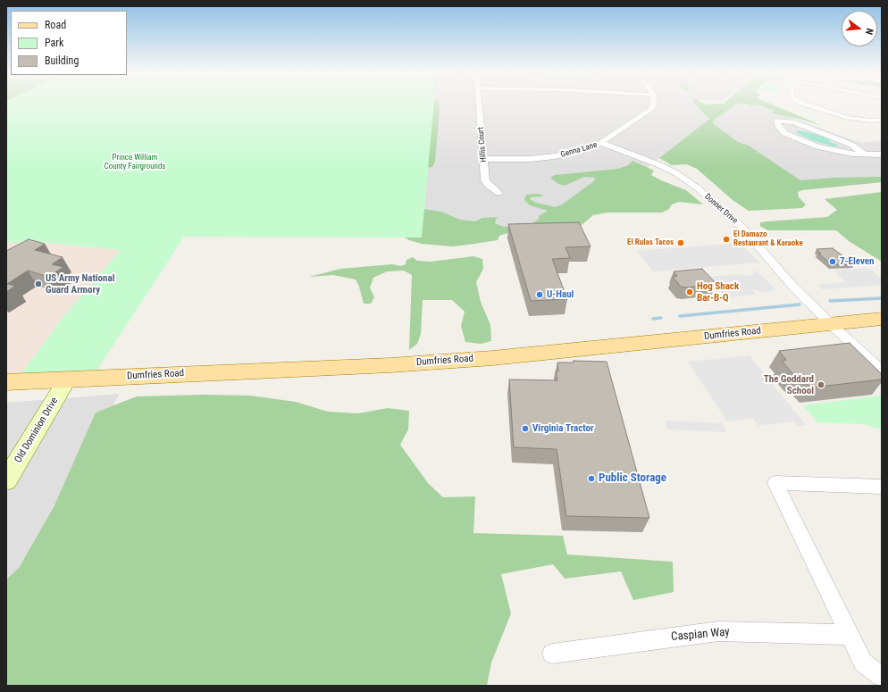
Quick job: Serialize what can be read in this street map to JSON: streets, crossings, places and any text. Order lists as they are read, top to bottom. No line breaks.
{"streets":{"main road":["Dumfries Road"],"street":["Hillis Court","Genna Lane","Donner Drive","Old Dominion Drive","Caspian Way"]},"crossings":[["Hillis Court","Genna Lane"],["Genna Lane","Donner Drive"],["Donner Drive","Dumfries Road"],["Dumfries Road","Old Dominion Drive"]],"parks":["Prince William County Fairgrounds"],"places":["El Damazo Restaurant & Karaoke","El Rulas Tacos","7-Eleven","US Army National Guard Armory","Hog Shack Bar-B-Q","U-Haul","The Goddard School","Virginia Tractor","Public Storage"],"legend":["Road","Park","Building"],"north":"right"}
